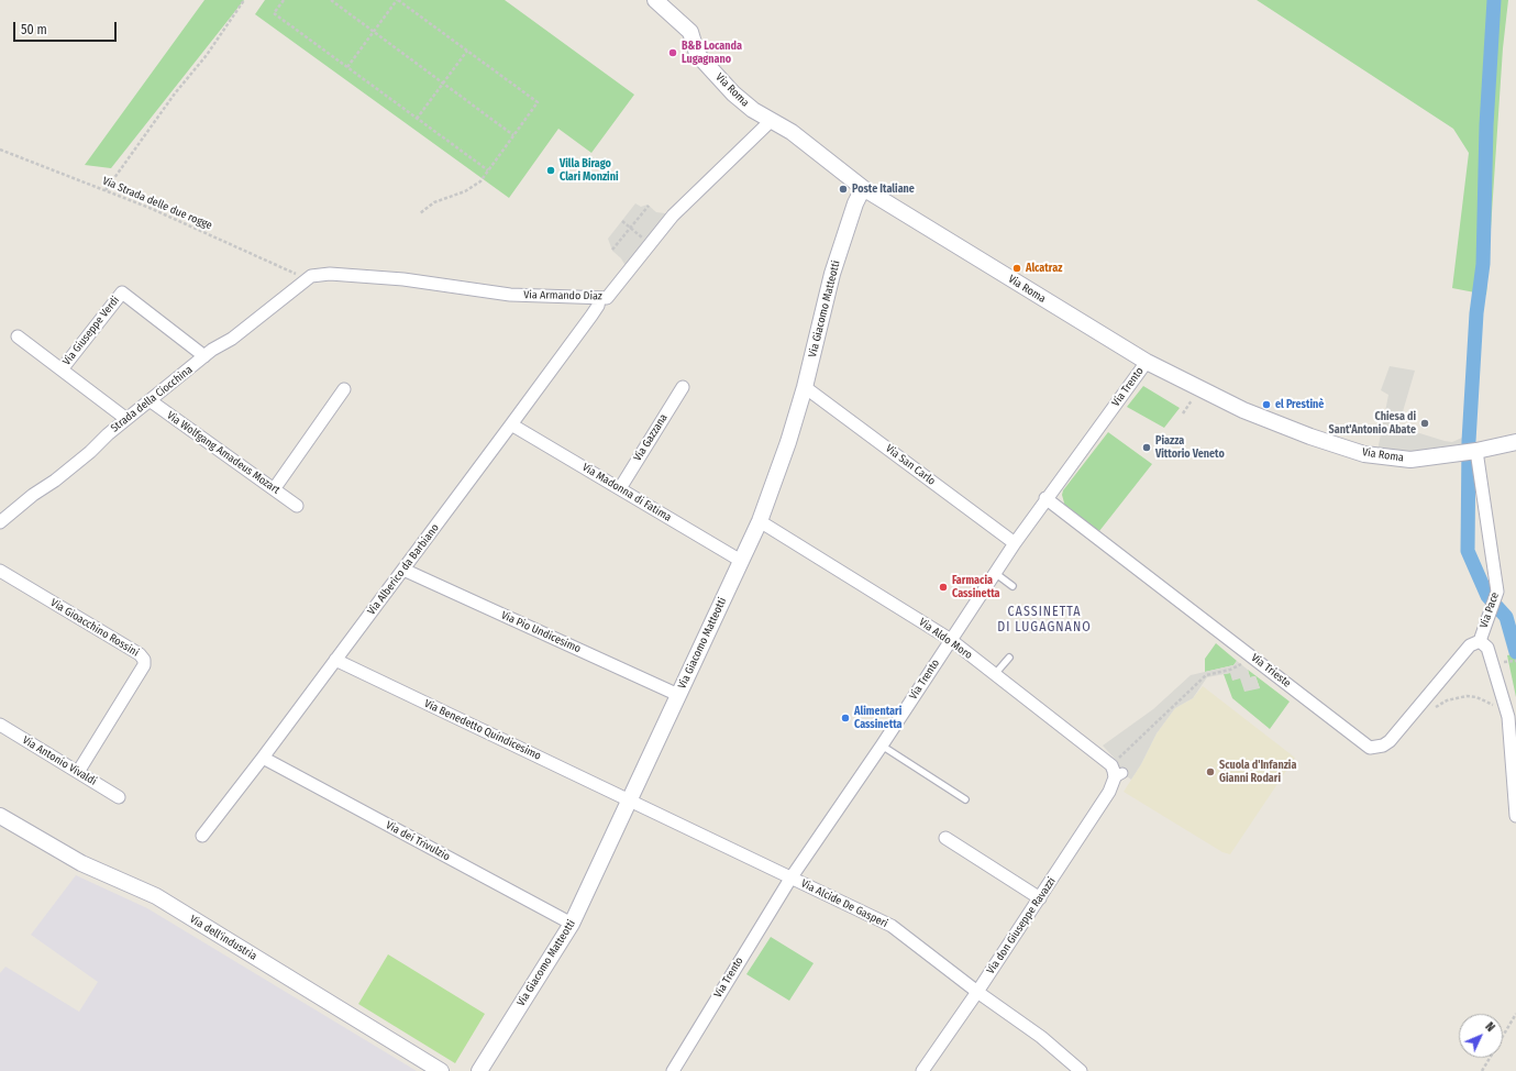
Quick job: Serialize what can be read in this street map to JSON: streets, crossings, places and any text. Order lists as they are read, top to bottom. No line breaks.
{"streets":{"street":["Via Roma","Via Armando Diaz","Via Giacomo Matteotti","Via Giuseppe Verdi","Via Trento","Strada della Ciocchina","Via Gazzana","Via Wolfgang Amadeus Mozart","Via San Carlo","Via Madonna di Fatima","Via Alberico da Barbiano","Via Pace","Via Gioacchino Rossini","Via Pio Undicesimo","Via Aldo Moro","Via Trieste","Via Benedetto Quindicesimo","Via Antonio Vivaldi","Via dei Trivulzio","Via Alcide De Gasperi","Via don Giuseppe Ravazzi","Via dell'industria"],"path":["Via Strada delle due rogge"]},"crossings":[["Via Roma","Via Armando Diaz"],["Via Roma","Via Giacomo Matteotti"],["Via Roma","Via Trento"],["Via Roma","Via Pace"],["Via Strada delle due rogge","Via Armando Diaz"],["Via Strada delle due rogge","Strada della Ciocchina"],["Via Armando Diaz","Strada della Ciocchina"],["Via Armando Diaz","Via Alberico da Barbiano"],["Via Giacomo Matteotti","Via San Carlo"],["Via Giacomo Matteotti","Via Madonna di Fatima"],["Via Giacomo Matteotti","Via Pio Undicesimo"],["Via Giacomo Matteotti","Via Aldo Moro"],["Via Giacomo Matteotti","Via Benedetto Quindicesimo"],["Via Giacomo Matteotti","Via dei Trivulzio"],["Via Giacomo Matteotti","Via Alcide De Gasperi"],["Via Giuseppe Verdi","Strada della Ciocchina"],["Via Trento","Via San Carlo"],["Via Trento","Via Aldo Moro"],["Via Trento","Via Trieste"],["Via Trento","Via Alcide De Gasperi"],["Strada della Ciocchina","Via Wolfgang Amadeus Mozart"],["Via Gazzana","Via Madonna di Fatima"],["Via Madonna di Fatima","Via Alberico da Barbiano"],["Via Alberico da Barbiano","Via Pio Undicesimo"],["Via Alberico da Barbiano","Via Benedetto Quindicesimo"],["Via Alberico da Barbiano","Via dei Trivulzio"],["Via Pace","Via Trieste"],["Via Gioacchino Rossini","Via Antonio Vivaldi"],["Via Aldo Moro","Via don Giuseppe Ravazzi"],["Via Benedetto Quindicesimo","Via Alcide De Gasperi"],["Via Alcide De Gasperi","Via don Giuseppe Ravazzi"]],"districts":["CASSINETTA DI LUGAGNANO"],"places":["B&B Locanda Lugagnano","Villa Birago Clari Monzini","Poste Italiane","Alcatraz","el Prestinè","Chiesa di Sant'Antonio Abate","Piazza Vittorio Veneto","Farmacia Cassinetta","Alimentari Cassinetta","Scuola d'Infanzia Gianni Rodari"],"scale_bar":"50 m","north":"top right"}
